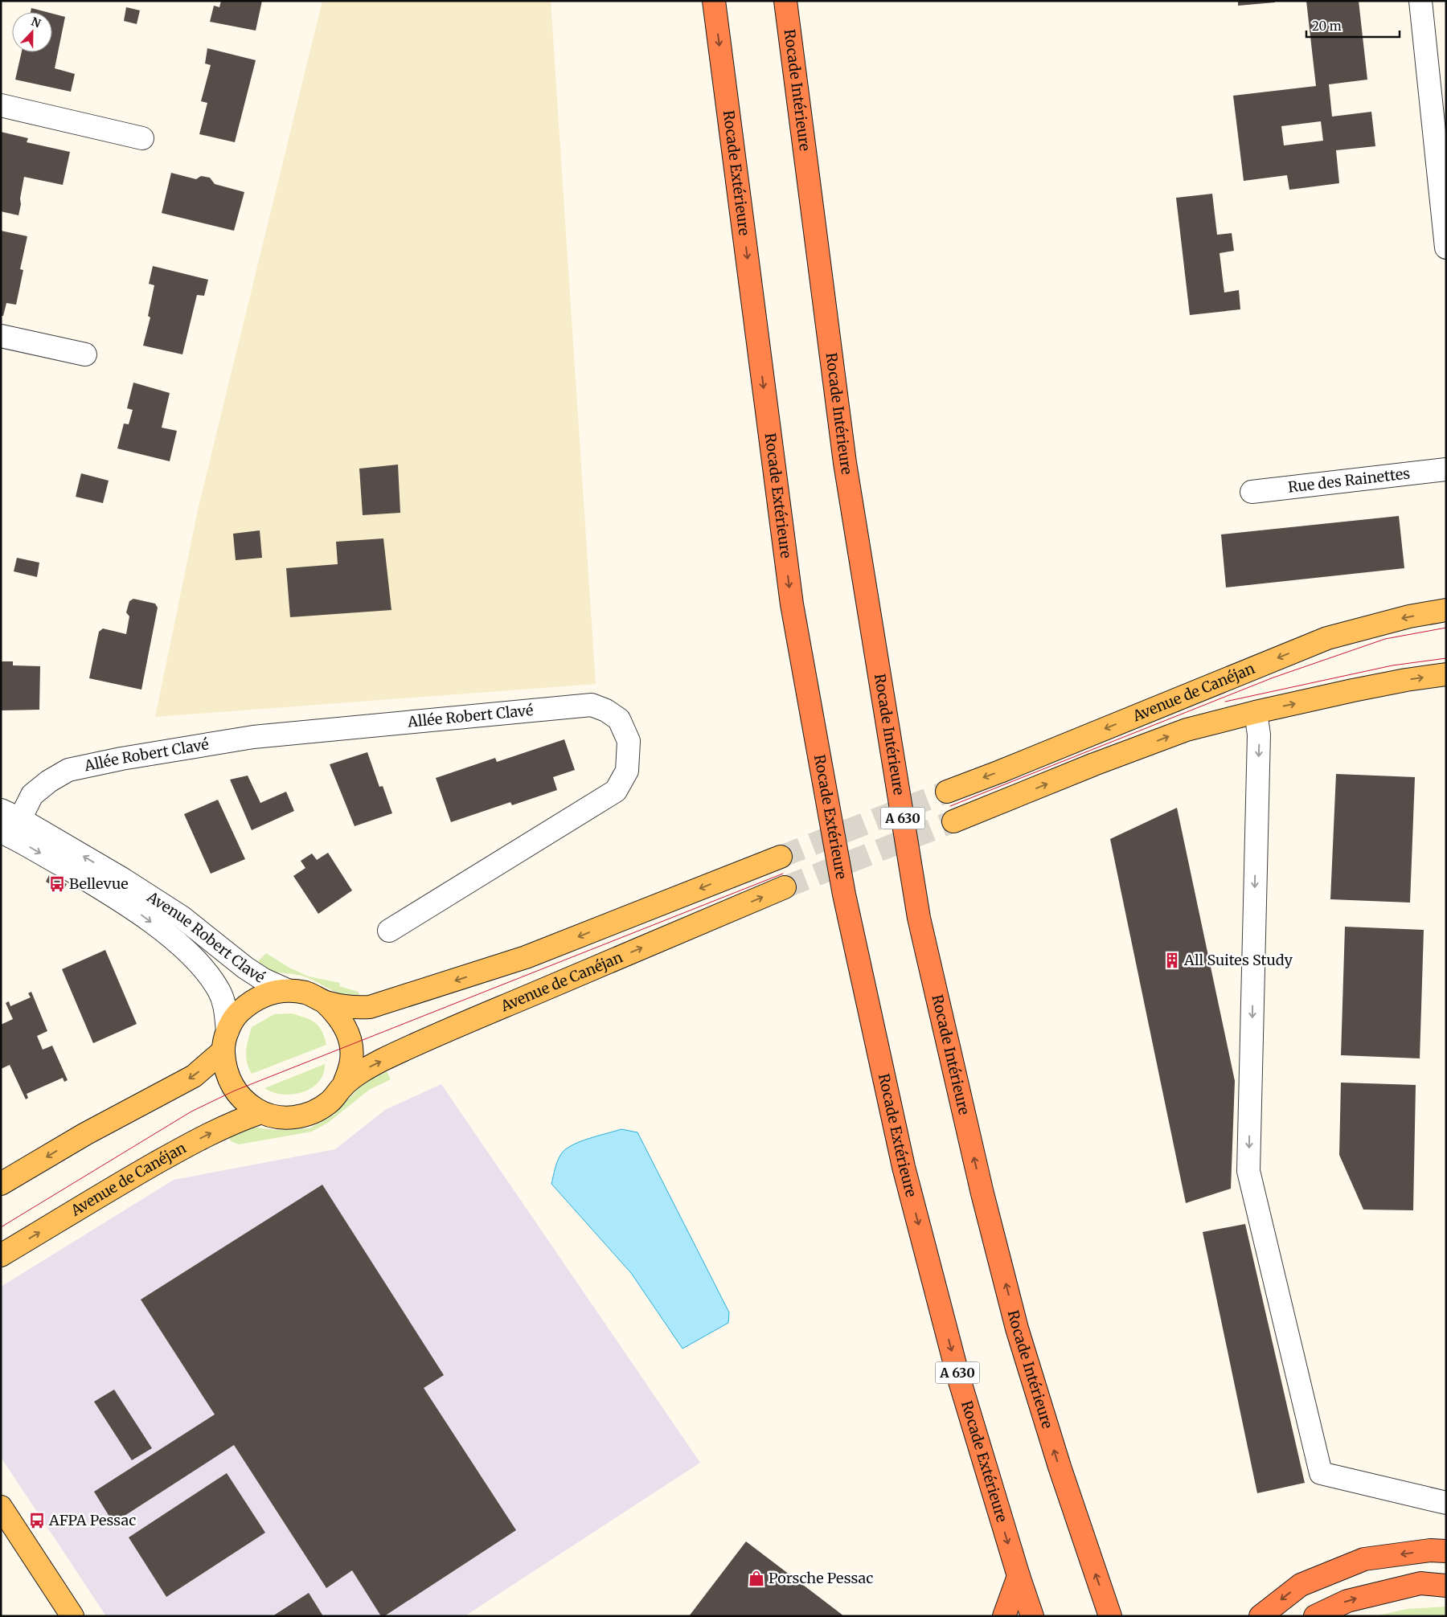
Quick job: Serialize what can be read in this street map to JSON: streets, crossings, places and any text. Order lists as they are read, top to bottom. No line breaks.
{"streets":{"highway":["Rocade Intérieure","Rocade Extérieure","A 630"],"main road":["Avenue de Canéjan"],"street":["Rue des Rainettes","Allée Robert Clavé","Avenue Robert Clavé"]},"crossings":[["Avenue de Canéjan","Avenue Robert Clavé"],["Allée Robert Clavé","Avenue Robert Clavé"]],"one_way":["Rocade Intérieure","Rocade Extérieure"],"places":{"bus stop":["Bellevue","AFPA Pessac"],"building":["All Suites Study"],"shop":["Porsche Pessac"]},"scale_bar":"20 m","north":"top"}
